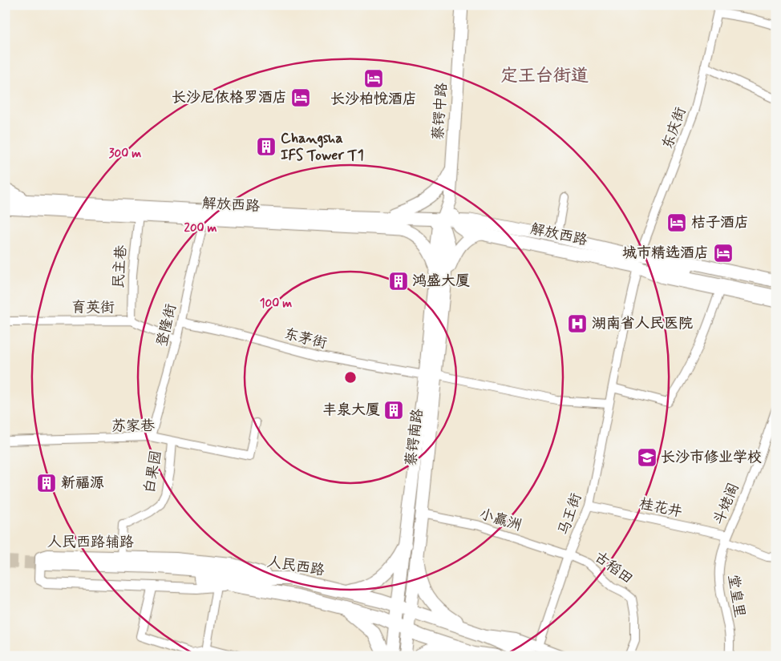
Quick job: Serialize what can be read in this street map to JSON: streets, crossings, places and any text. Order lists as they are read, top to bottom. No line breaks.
{"streets":{"main road":["蔡锷中路","解放西路","蔡锷南路","人民西路"],"street":["东庆街","民主巷","育英街","登隆街","东茅街","苏家巷","白果园","斗姥阁","桂花井","马王街","小赢洲","人民西路辅路","古稻田","堂皇里"]},"crossings":[["蔡锷中路","解放西路"],["蔡锷中路","蔡锷南路"],["东庆街","解放西路"],["东庆街","马王街"],["解放西路","民主巷"],["解放西路","登隆街"],["解放西路","蔡锷南路"],["民主巷","育英街"],["育英街","登隆街"],["登隆街","东茅街"],["登隆街","苏家巷"],["东茅街","蔡锷南路"],["东茅街","马王街"],["苏家巷","白果园"],["蔡锷南路","小赢洲"],["蔡锷南路","人民西路"],["白果园","人民西路辅路"],["斗姥阁","桂花井"],["斗姥阁","堂皇里"],["桂花井","马王街"],["桂花井","堂皇里"],["马王街","小赢洲"],["马王街","人民西路"],["马王街","古稻田"],["小赢洲","古稻田"],["人民西路辅路","人民西路"]],"districts":["定王台街道"],"places":{"hotel":["长沙柏悦酒店","长沙尼依格罗酒店","桔子酒店","城市精选酒店"],"building":["Changsha IFS Tower T1","鸿盛大厦","丰泉大厦","新福源"],"hospital":["湖南省人民医院"],"school or university":["长沙市修业学校"]},"rings":["300 m","200 m","100 m"]}
